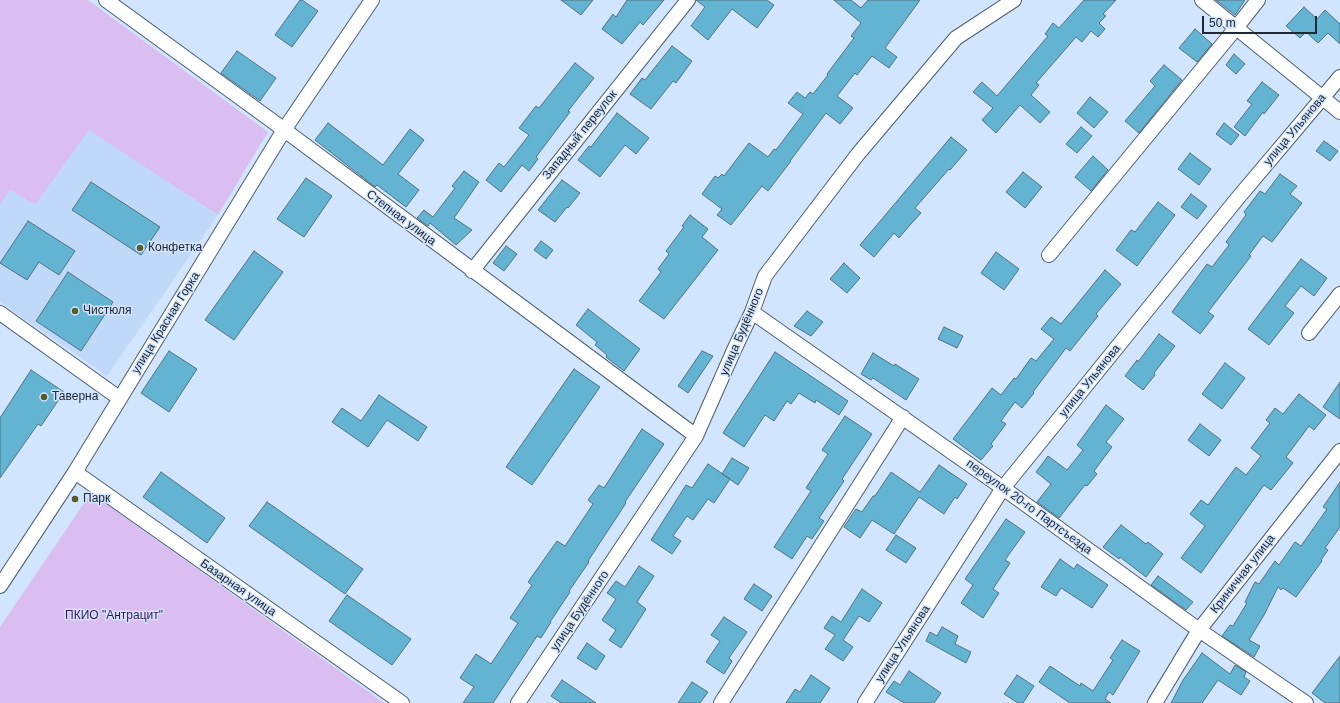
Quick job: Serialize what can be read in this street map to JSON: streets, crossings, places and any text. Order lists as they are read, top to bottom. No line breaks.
{"streets":{"street":["улица Ульянова","Западный переулок","Степная улица","улица Красная Горка","улица Будённого","переулок 20-го Партсъезда","Криничная улица","Базарная улица"]},"crossings":[["улица Ульянова","переулок 20-го Партсъезда"],["Западный переулок","Степная улица"],["Степная улица","улица Красная Горка"],["Степная улица","улица Будённого"],["улица Красная Горка","Базарная улица"],["улица Будённого","переулок 20-го Партсъезда"],["переулок 20-го Партсъезда","Криничная улица"]],"parks":["ПКИО \"Антрацит\""],"places":["Конфетка","Чистюля","Таверна","Парк"],"scale_bar":"50 m"}
